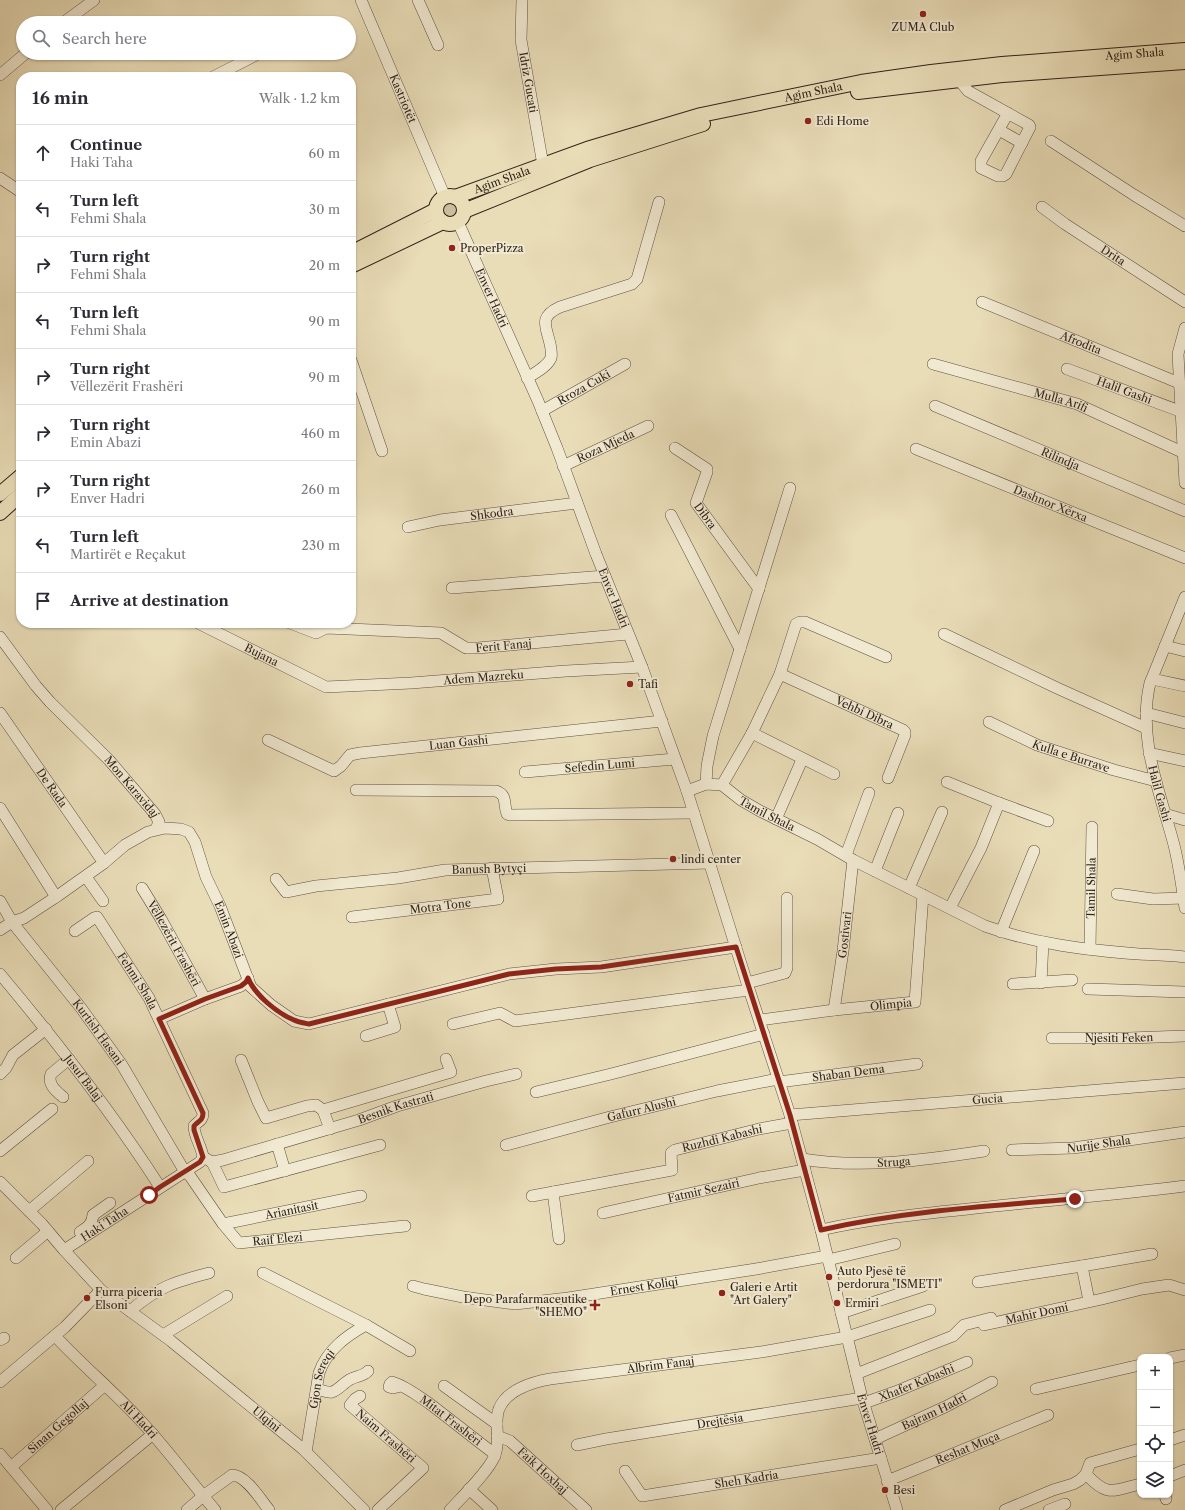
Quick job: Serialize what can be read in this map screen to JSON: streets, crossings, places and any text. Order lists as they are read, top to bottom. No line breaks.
{"streets":{"main road":["Agim Shala"],"street":["Idriz Gucati","Kastriotët","Drita","Enver Hadri","Afrodita","Rroza Cuki","Halil Gashi","Mulla Arifi","Roza Mjeda","Rilindja","Dashnor Xërxa","Shkodra","Dibra","Ferit Fanaj","Bujana","Adem Mazreku","Vehbi Dibra","Luan Gashi","Kulla e Burrave","Sefedin Lumi","De Rada","Mon Karavidaj","Tamil Shala","Banush Bytyçi","Motra Tone","Emin Abazi","Gostivari","Vëllezërit Frashëri","Fehmi Shala","Olimpia","Kurtish Hasani","Njësiti Feken","Shaban Dema","Jusuf Balaj","Gucia","Besnik Kastrati","Gafurr Alushi","Ruzhdi Kabashi","Nurije Shala","Struga","Fatmir Sezairi","Arianitasit","Haki Taha","Raif Elezi","Ernest Koliqi","Mahir Domi","Albrim Fanaj","Gjon Sereqi","Xhafer Kabashi","Bajram Hadri","Ali Hadri","Ulqini","Drejtësia","Mitat Frashëri","Sinan Gegollaj","Naim Frashëri","Reshat Muça","Faik Hoxhaj","Sheh Kadria"]},"crossings":[["Agim Shala","Idriz Gucati"],["Agim Shala","Kastriotët"],["Agim Shala","Enver Hadri"],["Kastriotët","Enver Hadri"],["Enver Hadri","Rroza Cuki"],["Enver Hadri","Roza Mjeda"],["Enver Hadri","Shkodra"],["Enver Hadri","Ferit Fanaj"],["Enver Hadri","Adem Mazreku"],["Enver Hadri","Luan Gashi"],["Enver Hadri","Sefedin Lumi"],["Enver Hadri","Tamil Shala"],["Enver Hadri","Banush Bytyçi"],["Enver Hadri","Emin Abazi"],["Enver Hadri","Olimpia"],["Enver Hadri","Shaban Dema"],["Enver Hadri","Gucia"],["Enver Hadri","Gafurr Alushi"],["Enver Hadri","Ruzhdi Kabashi"],["Enver Hadri","Struga"],["Enver Hadri","Fatmir Sezairi"],["Enver Hadri","Ernest Koliqi"],["Enver Hadri","Albrim Fanaj"],["Enver Hadri","Xhafer Kabashi"],["Enver Hadri","Bajram Hadri"],["Enver Hadri","Drejtësia"],["Enver Hadri","Reshat Muça"],["Enver Hadri","Sheh Kadria"],["Halil Gashi","Kulla e Burrave"],["Bujana","Adem Mazreku"],["De Rada","Mon Karavidaj"],["Mon Karavidaj","Emin Abazi"],["Mon Karavidaj","Kurtish Hasani"],["Tamil Shala","Gostivari"],["Tamil Shala","Olimpia"],["Banush Bytyçi","Motra Tone"],["Emin Abazi","Vëllezërit Frashëri"],["Gostivari","Olimpia"],["Vëllezërit Frashëri","Fehmi Shala"],["Fehmi Shala","Besnik Kastrati"],["Fehmi Shala","Haki Taha"],["Kurtish Hasani","Haki Taha"],["Kurtish Hasani","Raif Elezi"],["Shaban Dema","Gafurr Alushi"],["Jusuf Balaj","Haki Taha"],["Gucia","Ruzhdi Kabashi"],["Besnik Kastrati","Haki Taha"],["Arianitasit","Raif Elezi"],["Haki Taha","Raif Elezi"],["Haki Taha","Ulqini"],["Albrim Fanaj","Mitat Frashëri"],["Albrim Fanaj","Faik Hoxhaj"],["Gjon Sereqi","Ulqini"],["Xhafer Kabashi","Drejtësia"],["Ali Hadri","Sinan Gegollaj"]],"places":{"other":["ZUMA Club","Edi Home","ProperPizza","Tafi","lindi center","Auto Pjesë të perdorura \"ISMETI\"","Galeri e Artit \"Art Galery\"","Furra piceria Elsoni","Ermiri","Besi"],"health":["Depo Parafarmaceutike \"SHEMO\""]},"page":{"search":"Search here","heading":["16 min","Walk · 1.2 km"],"list":[["Continue","Haki Taha","60 m"],["Turn left","Fehmi Shala","30 m"],["Turn right","Fehmi Shala","20 m"],["Turn left","Fehmi Shala","90 m"],["Turn right","Vëllezërit Frashëri","90 m"],["Turn right","Emin Abazi","460 m"],["Turn right","Enver Hadri","260 m"],["Turn left","Martirët e Reçakut","230 m"],"Arrive at destination"],"map_buttons":["+","−"]}}
